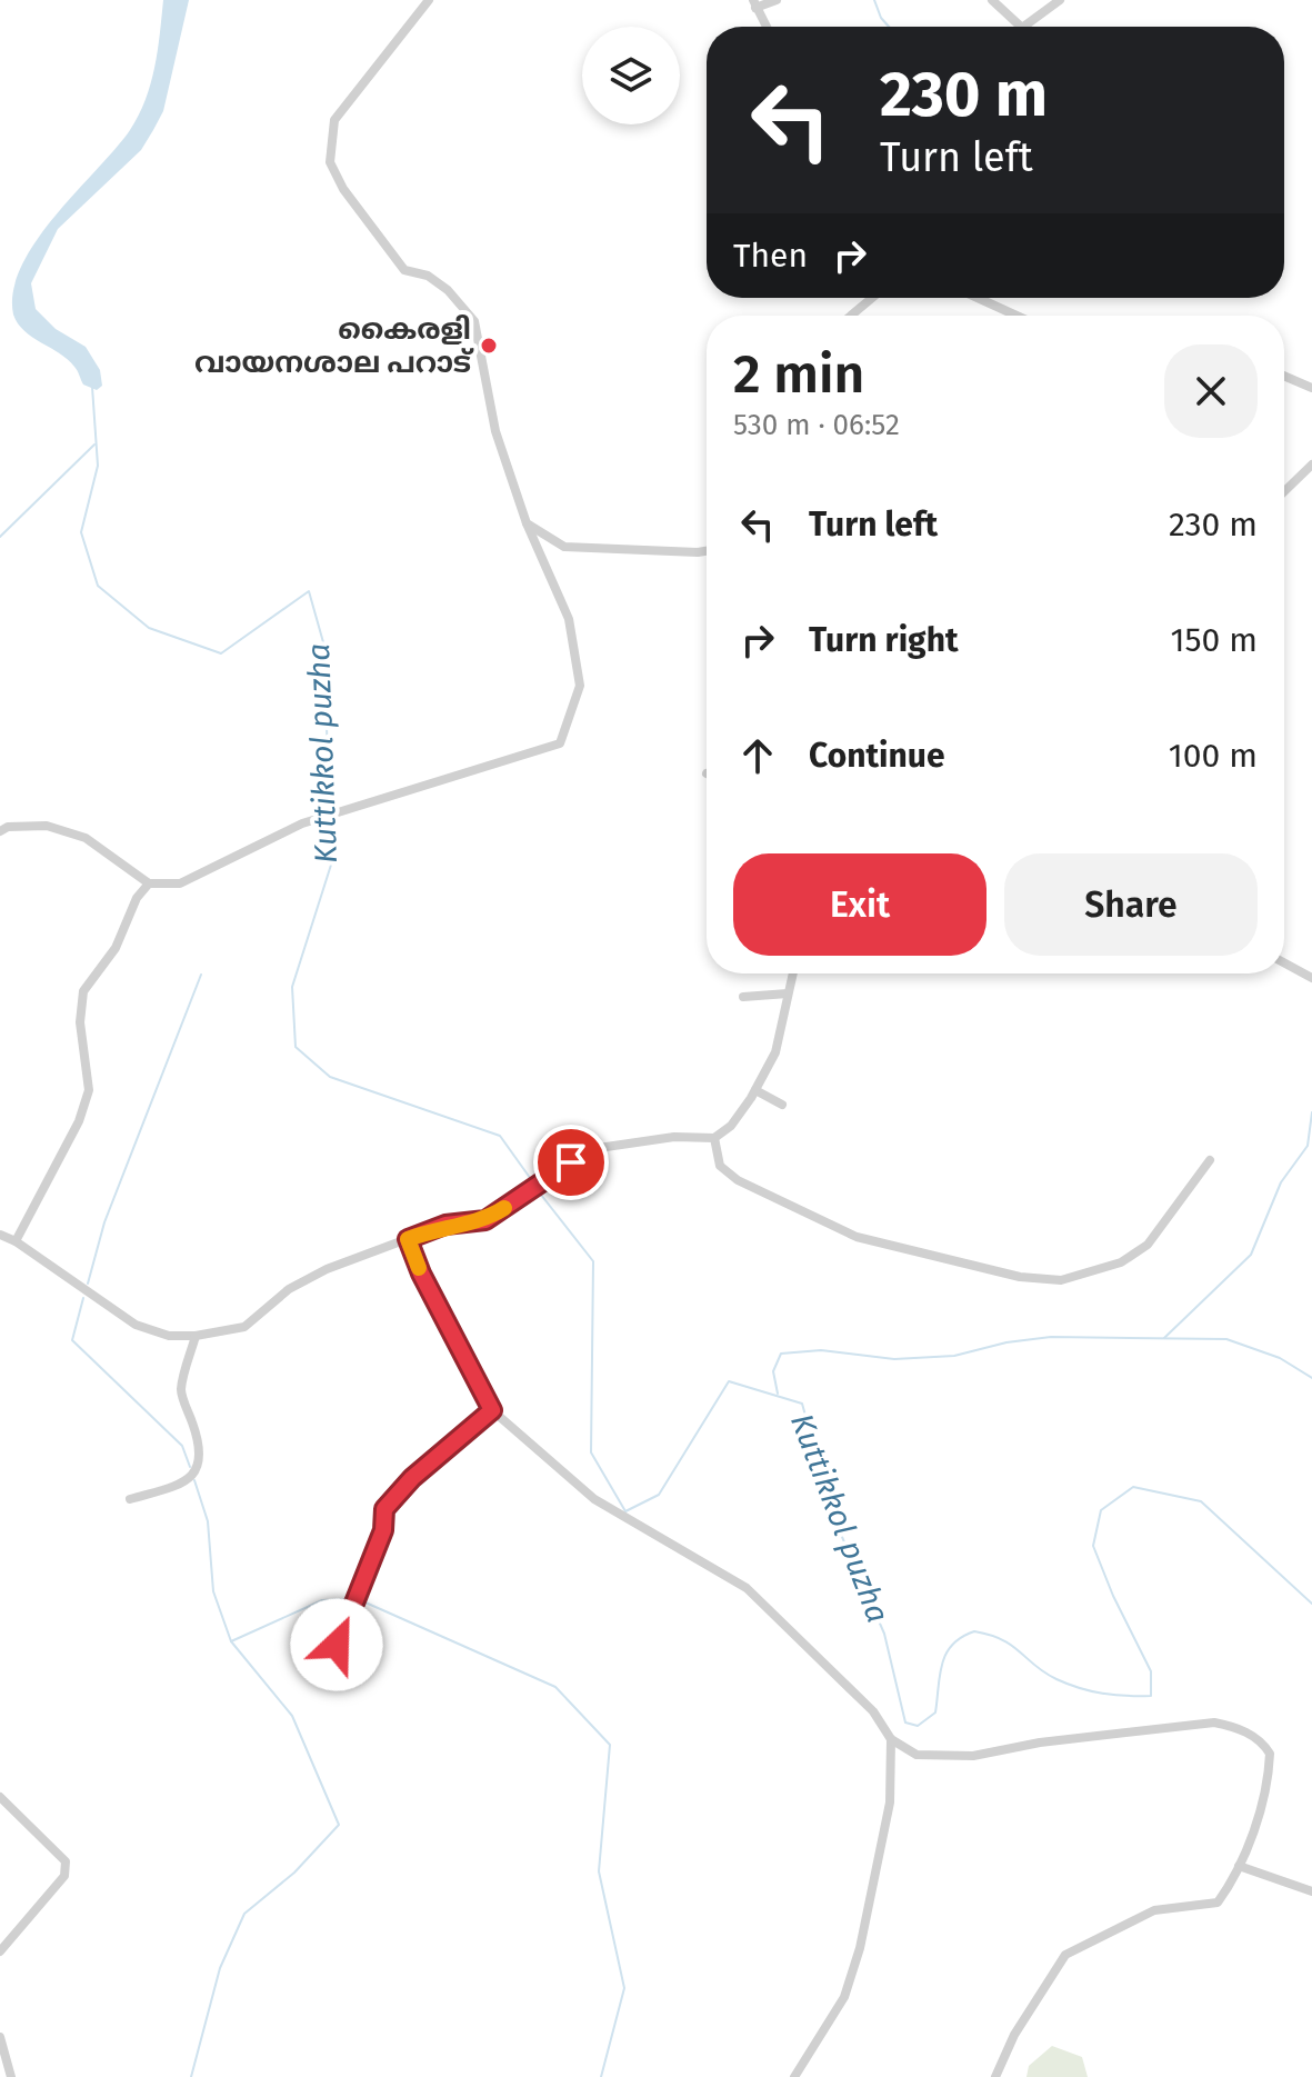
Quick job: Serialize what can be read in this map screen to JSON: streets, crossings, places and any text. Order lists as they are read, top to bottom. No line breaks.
{"water":["Kuttikkol puzha"],"places":["കൈരളി വായനശാല പറാട്"],"page":{"turn":["230 m","Turn left"],"then":"Then","heading":["2 min","530 m · 06:52"],"list":[{"name":"Turn left","value":"230 m"},{"name":"Turn right","value":"150 m"},{"name":"Continue","value":"100 m"}],"buttons":["Exit","Share"]}}
